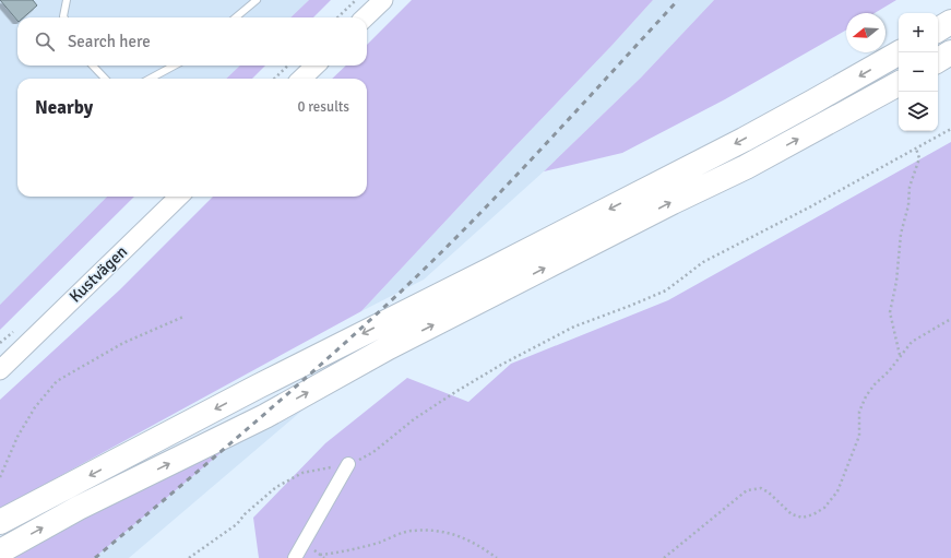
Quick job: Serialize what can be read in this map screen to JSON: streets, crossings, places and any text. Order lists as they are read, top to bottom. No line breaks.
{"streets":{"main road":["Kustvägen"]},"north":"left","page":{"map_buttons":["+","−"],"search":"Search here","heading":["Nearby","0 results"]}}
